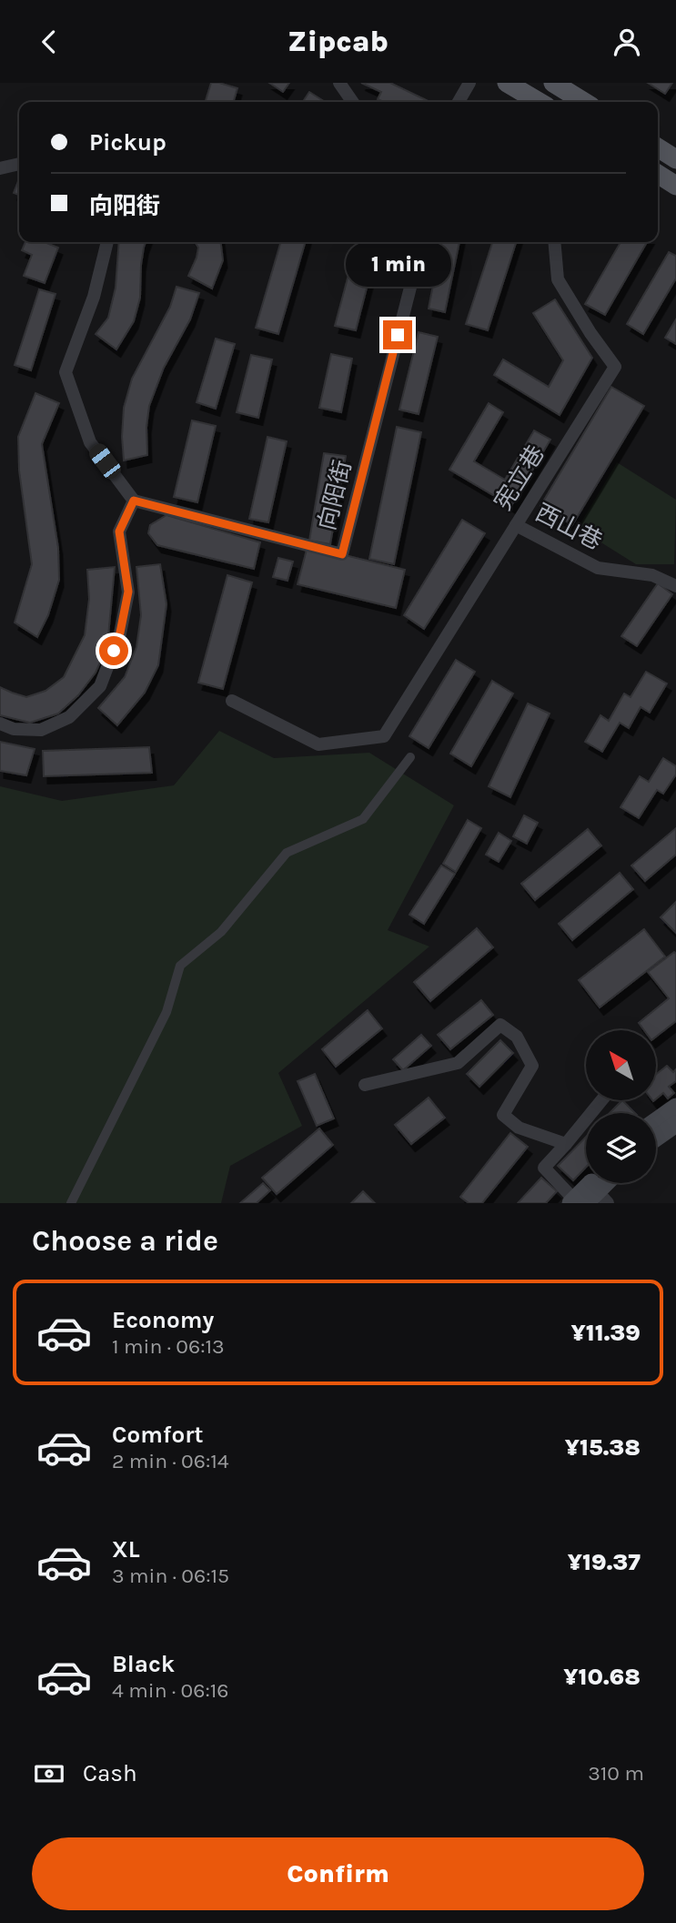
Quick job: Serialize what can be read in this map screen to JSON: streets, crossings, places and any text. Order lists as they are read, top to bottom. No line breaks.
{"streets":{"street":["宪立巷","向阳街","西山巷"]},"crossings":[["宪立巷","西山巷"]],"north":"top left","page":{"header":"Zipcab","banner":["Pickup","向阳街"],"bubble":"1 min","heading":"Choose a ride","list":[{"name":"Economy","note":"1 min · 06:13","value":"¥11.39"},{"name":"Comfort","note":"2 min · 06:14","value":"¥15.38"},{"name":"XL","note":"3 min · 06:15","value":"¥19.37"},{"name":"Black","note":"4 min · 06:16","value":"¥10.68"}],"pay":["Cash","310 m"],"buttons":"Confirm"}}
